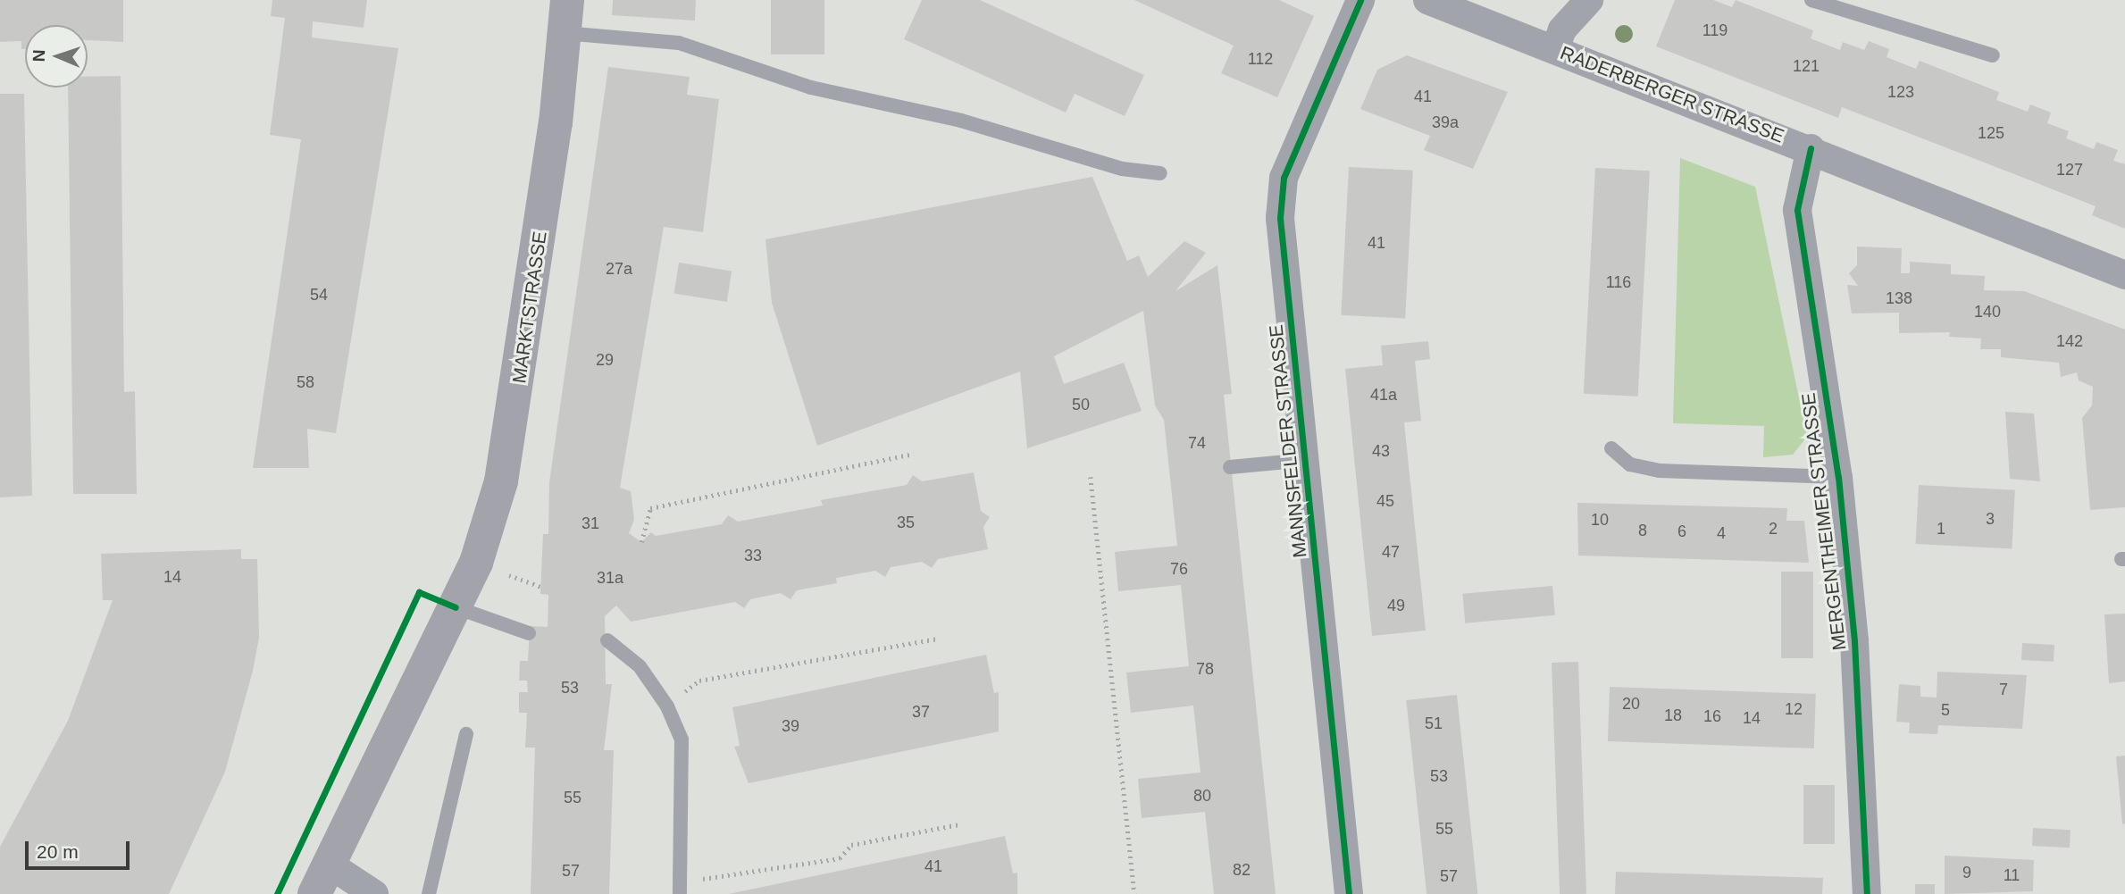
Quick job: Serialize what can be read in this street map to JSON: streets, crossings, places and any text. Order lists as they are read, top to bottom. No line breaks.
{"streets":{"main road":["MARKTSTRASSE"],"street":["RADERBERGER STRASSE","MANNSFELDER STRASSE","MERGENTHEIMER STRASSE"]},"crossings":[["RADERBERGER STRASSE","MERGENTHEIMER STRASSE"]],"house_numbers":["119","112","121","123","41","39a","125","127","41","27a","116","54","138","140","142","29","58","41a","50","74","43","45","3","10","35","31","2","1","8","6","4","47","33","76","14","31a","49","78","53","7","20","12","5","37","18","16","14","51","39","53","80","55","55","41","82","57","9","11","57"],"scale_bar":"20 m","north":"left"}
